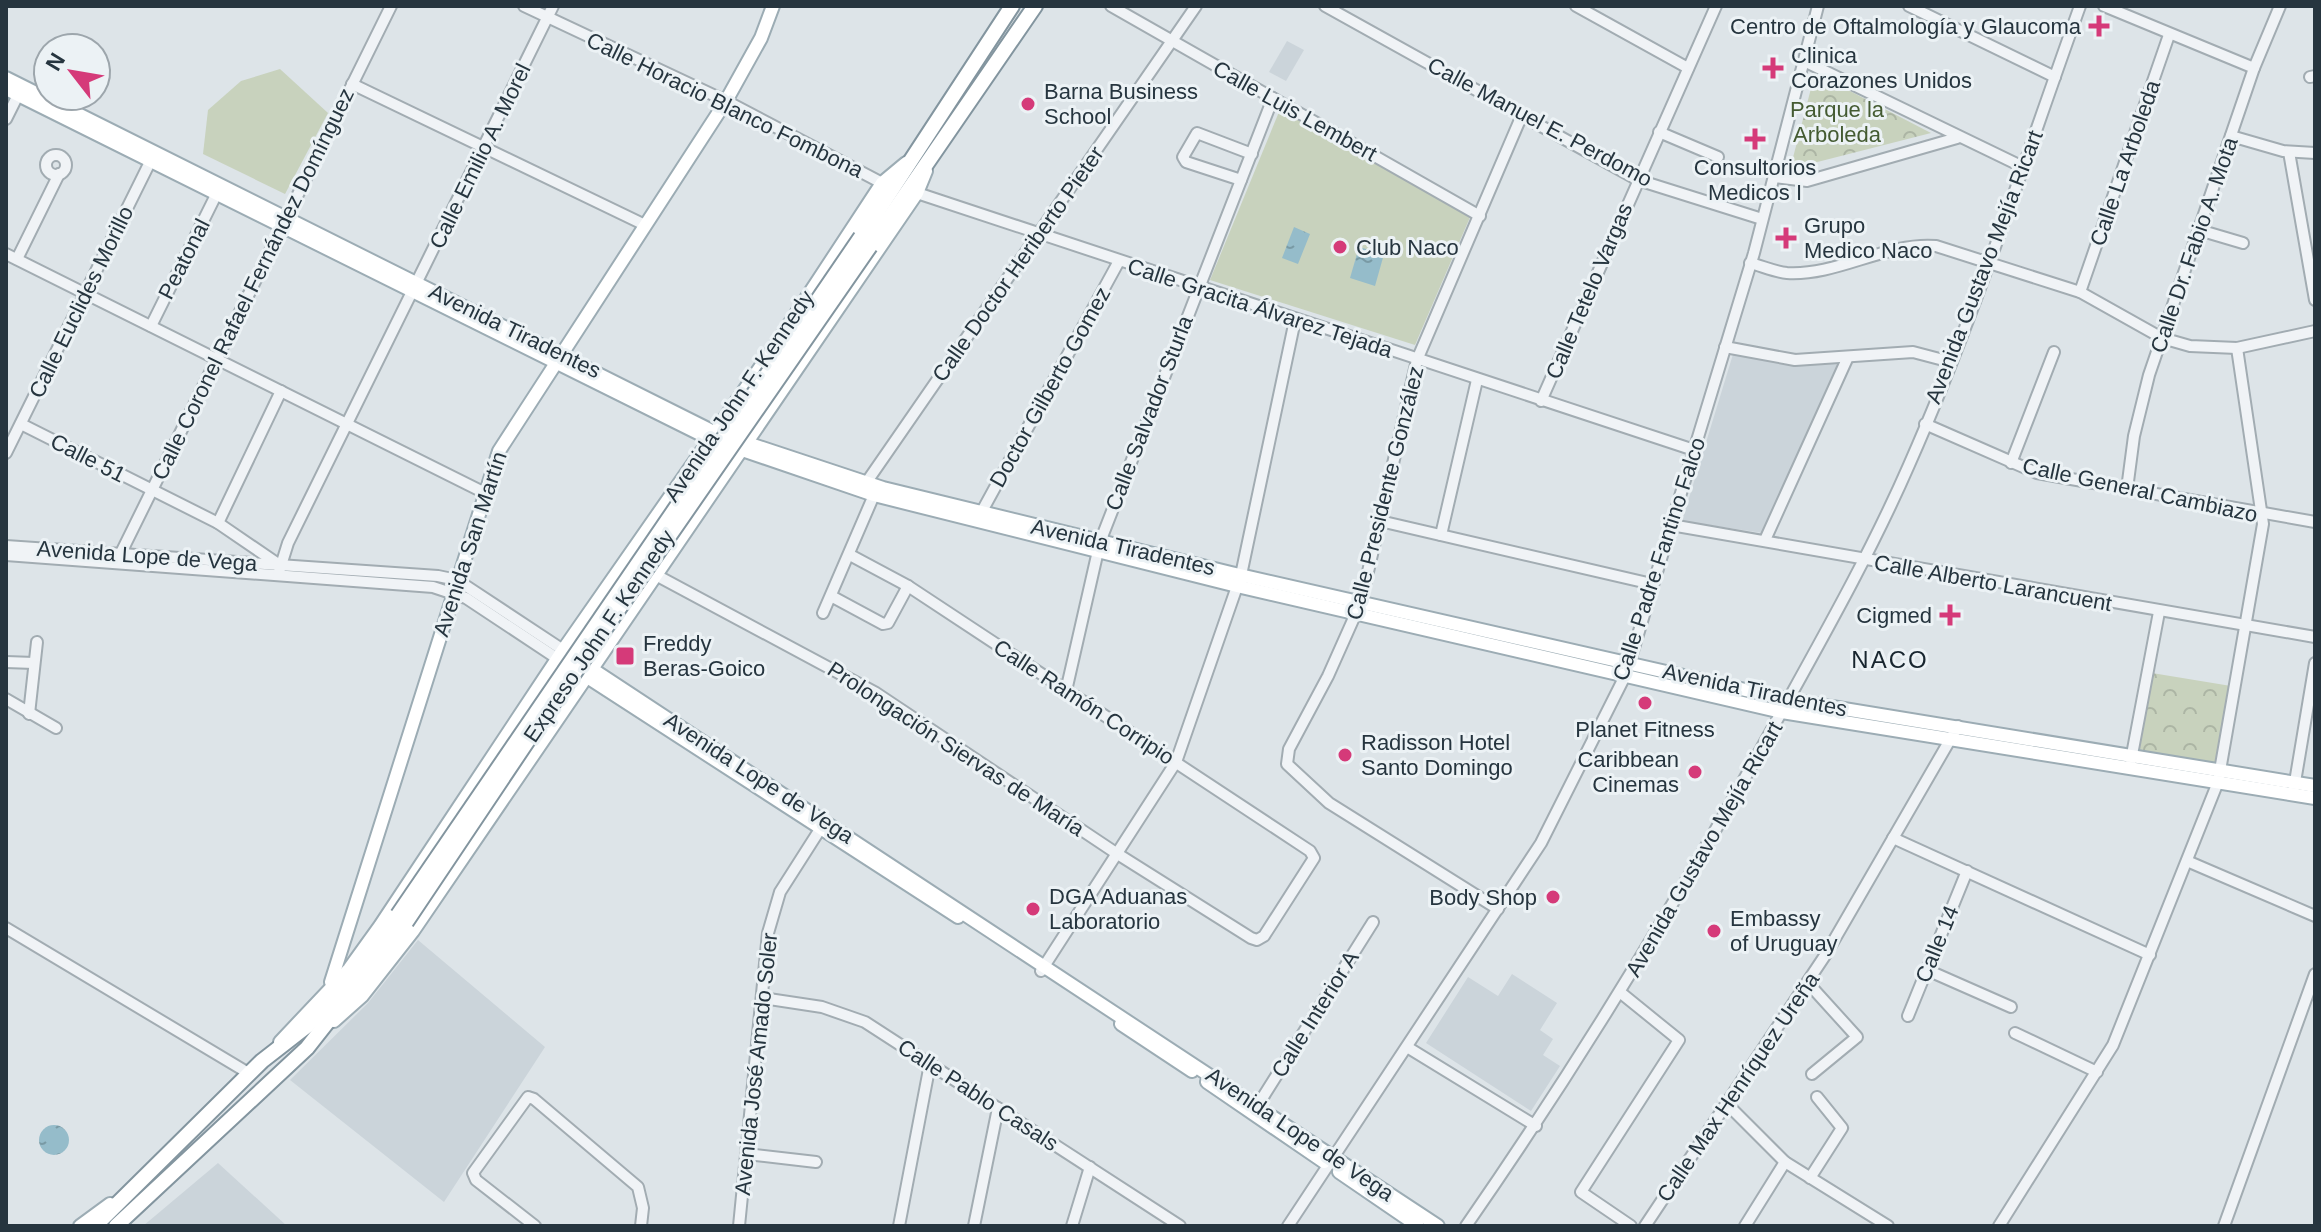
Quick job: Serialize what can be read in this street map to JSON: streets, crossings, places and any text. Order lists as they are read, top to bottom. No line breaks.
{"streets":{"highway":["Expreso John F. Kennedy"],"main road":["Avenida Tiradentes","Avenida John F. Kennedy","Avenida San Martín","Avenida Lope de Vega"],"street":["Calle Horacio Blanco Fombona","Calle Luis Lembert","Calle Manuel E. Perdomo","Calle Emilio A. Morel","Calle La Arboleda","Calle Dr. Fabio A. Mota","Peatonal","Calle Doctor Heriberto Pieter","Avenida Gustavo Mejía Ricart","Calle Coronel Rafael Fernández Domínguez","Calle Tetelo Vargas","Calle Euclides Morillo","Calle Gracita Álvarez Tejada","Doctor Gilberto Gomez","Calle Salvador Sturla","Calle 51","Calle General Cambiazo","Calle Presidente González","Calle Padre Fantino Falco","Calle Alberto Larancuent","Calle Ramón Corripio","Prolongación Siervas de María","Calle 14","Calle Interior A","Avenida José Amado Soler","Calle Max Henríquez Ureña","Calle Pablo Casals"]},"crossings":[["Calle Horacio Blanco Fombona","Calle Emilio A. Morel"],["Calle Horacio Blanco Fombona","Avenida John F. Kennedy"],["Calle Horacio Blanco Fombona","Avenida San Martín"],["Calle Luis Lembert","Calle Doctor Heriberto Pieter"],["Calle Luis Lembert","Calle Salvador Sturla"],["Calle Luis Lembert","Calle Presidente González"],["Calle Manuel E. Perdomo","Calle Tetelo Vargas"],["Calle Manuel E. Perdomo","Calle Presidente González"],["Calle Manuel E. Perdomo","Calle Padre Fantino Falco"],["Calle Emilio A. Morel","Avenida Tiradentes"],["Calle Emilio A. Morel","Calle 51"],["Calle Emilio A. Morel","Avenida Lope de Vega"],["Calle Dr. Fabio A. Mota","Calle General Cambiazo"],["Peatonal","Avenida Tiradentes"],["Calle Doctor Heriberto Pieter","Calle Gracita Álvarez Tejada"],["Calle Doctor Heriberto Pieter","Avenida Tiradentes"],["Avenida Gustavo Mejía Ricart","Avenida Tiradentes"],["Avenida Gustavo Mejía Ricart","Calle General Cambiazo"],["Avenida Gustavo Mejía Ricart","Calle Alberto Larancuent"],["Calle Coronel Rafael Fernández Domínguez","Avenida Tiradentes"],["Calle Coronel Rafael Fernández Domínguez","Calle 51"],["Calle Coronel Rafael Fernández Domínguez","Avenida Lope de Vega"],["Calle Tetelo Vargas","Calle Gracita Álvarez Tejada"],["Calle Euclides Morillo","Avenida Tiradentes"],["Calle Euclides Morillo","Calle 51"],["Calle Gracita Álvarez Tejada","Doctor Gilberto Gomez"],["Calle Gracita Álvarez Tejada","Avenida John F. Kennedy"],["Calle Gracita Álvarez Tejada","Calle Salvador Sturla"],["Calle Gracita Álvarez Tejada","Calle Presidente González"],["Calle Gracita Álvarez Tejada","Calle Padre Fantino Falco"],["Avenida Tiradentes","Doctor Gilberto Gomez"],["Avenida Tiradentes","Avenida John F. Kennedy"],["Avenida Tiradentes","Calle Salvador Sturla"],["Avenida Tiradentes","Calle Presidente González"],["Avenida Tiradentes","Avenida San Martín"],["Avenida Tiradentes","Calle Padre Fantino Falco"],["Avenida Tiradentes","Calle Max Henríquez Ureña"],["Avenida John F. Kennedy","Avenida San Martín"],["Avenida John F. Kennedy","Avenida Lope de Vega"],["Avenida John F. Kennedy","Expreso John F. Kennedy"],["Avenida John F. Kennedy","Prolongación Siervas de María"],["Calle Salvador Sturla","Calle Ramón Corripio"],["Calle 51","Avenida Lope de Vega"],["Calle Presidente González","Calle Padre Fantino Falco"],["Avenida San Martín","Avenida Lope de Vega"],["Avenida Lope de Vega","Calle Padre Fantino Falco"],["Avenida Lope de Vega","Calle Interior A"],["Avenida Lope de Vega","Avenida José Amado Soler"],["Calle Padre Fantino Falco","Calle Alberto Larancuent"],["Calle Ramón Corripio","Prolongación Siervas de María"],["Avenida José Amado Soler","Calle Pablo Casals"]],"districts":["NACO"],"parks":["Parque la Arboleda"],"places":{"health":["Centro de Oftalmología y Glaucoma","Clinica Corazones Unidos","Consultorios Medicos I","Grupo Medico Naco","Cigmed"],"other":["Barna Business School","Club Naco","Planet Fitness","Radisson Hotel Santo Domingo","Caribbean Cinemas","Body Shop","DGA Aduanas Laboratorio","Embassy of Uruguay"],"transit":["Freddy Beras-Goico"]},"north":"top left"}
